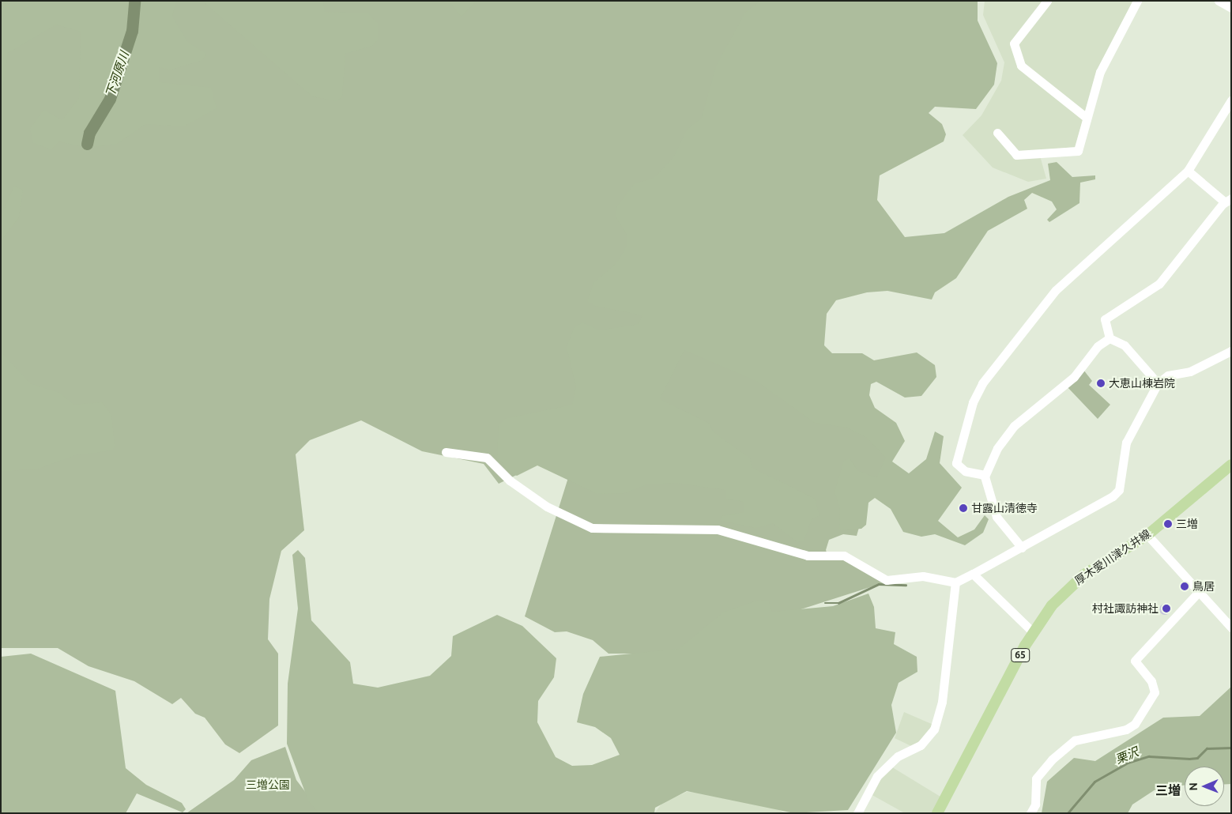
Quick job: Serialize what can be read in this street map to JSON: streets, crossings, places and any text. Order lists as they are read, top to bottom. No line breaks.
{"streets":{"main road":["厚木愛川津久井線","65"]},"districts":["三増"],"water":["下河原川","栗沢"],"parks":["三増公園"],"places":["大恵山棟岩院","甘露山清徳寺","三増","鳥居","村社諏訪神社"],"north":"left"}
